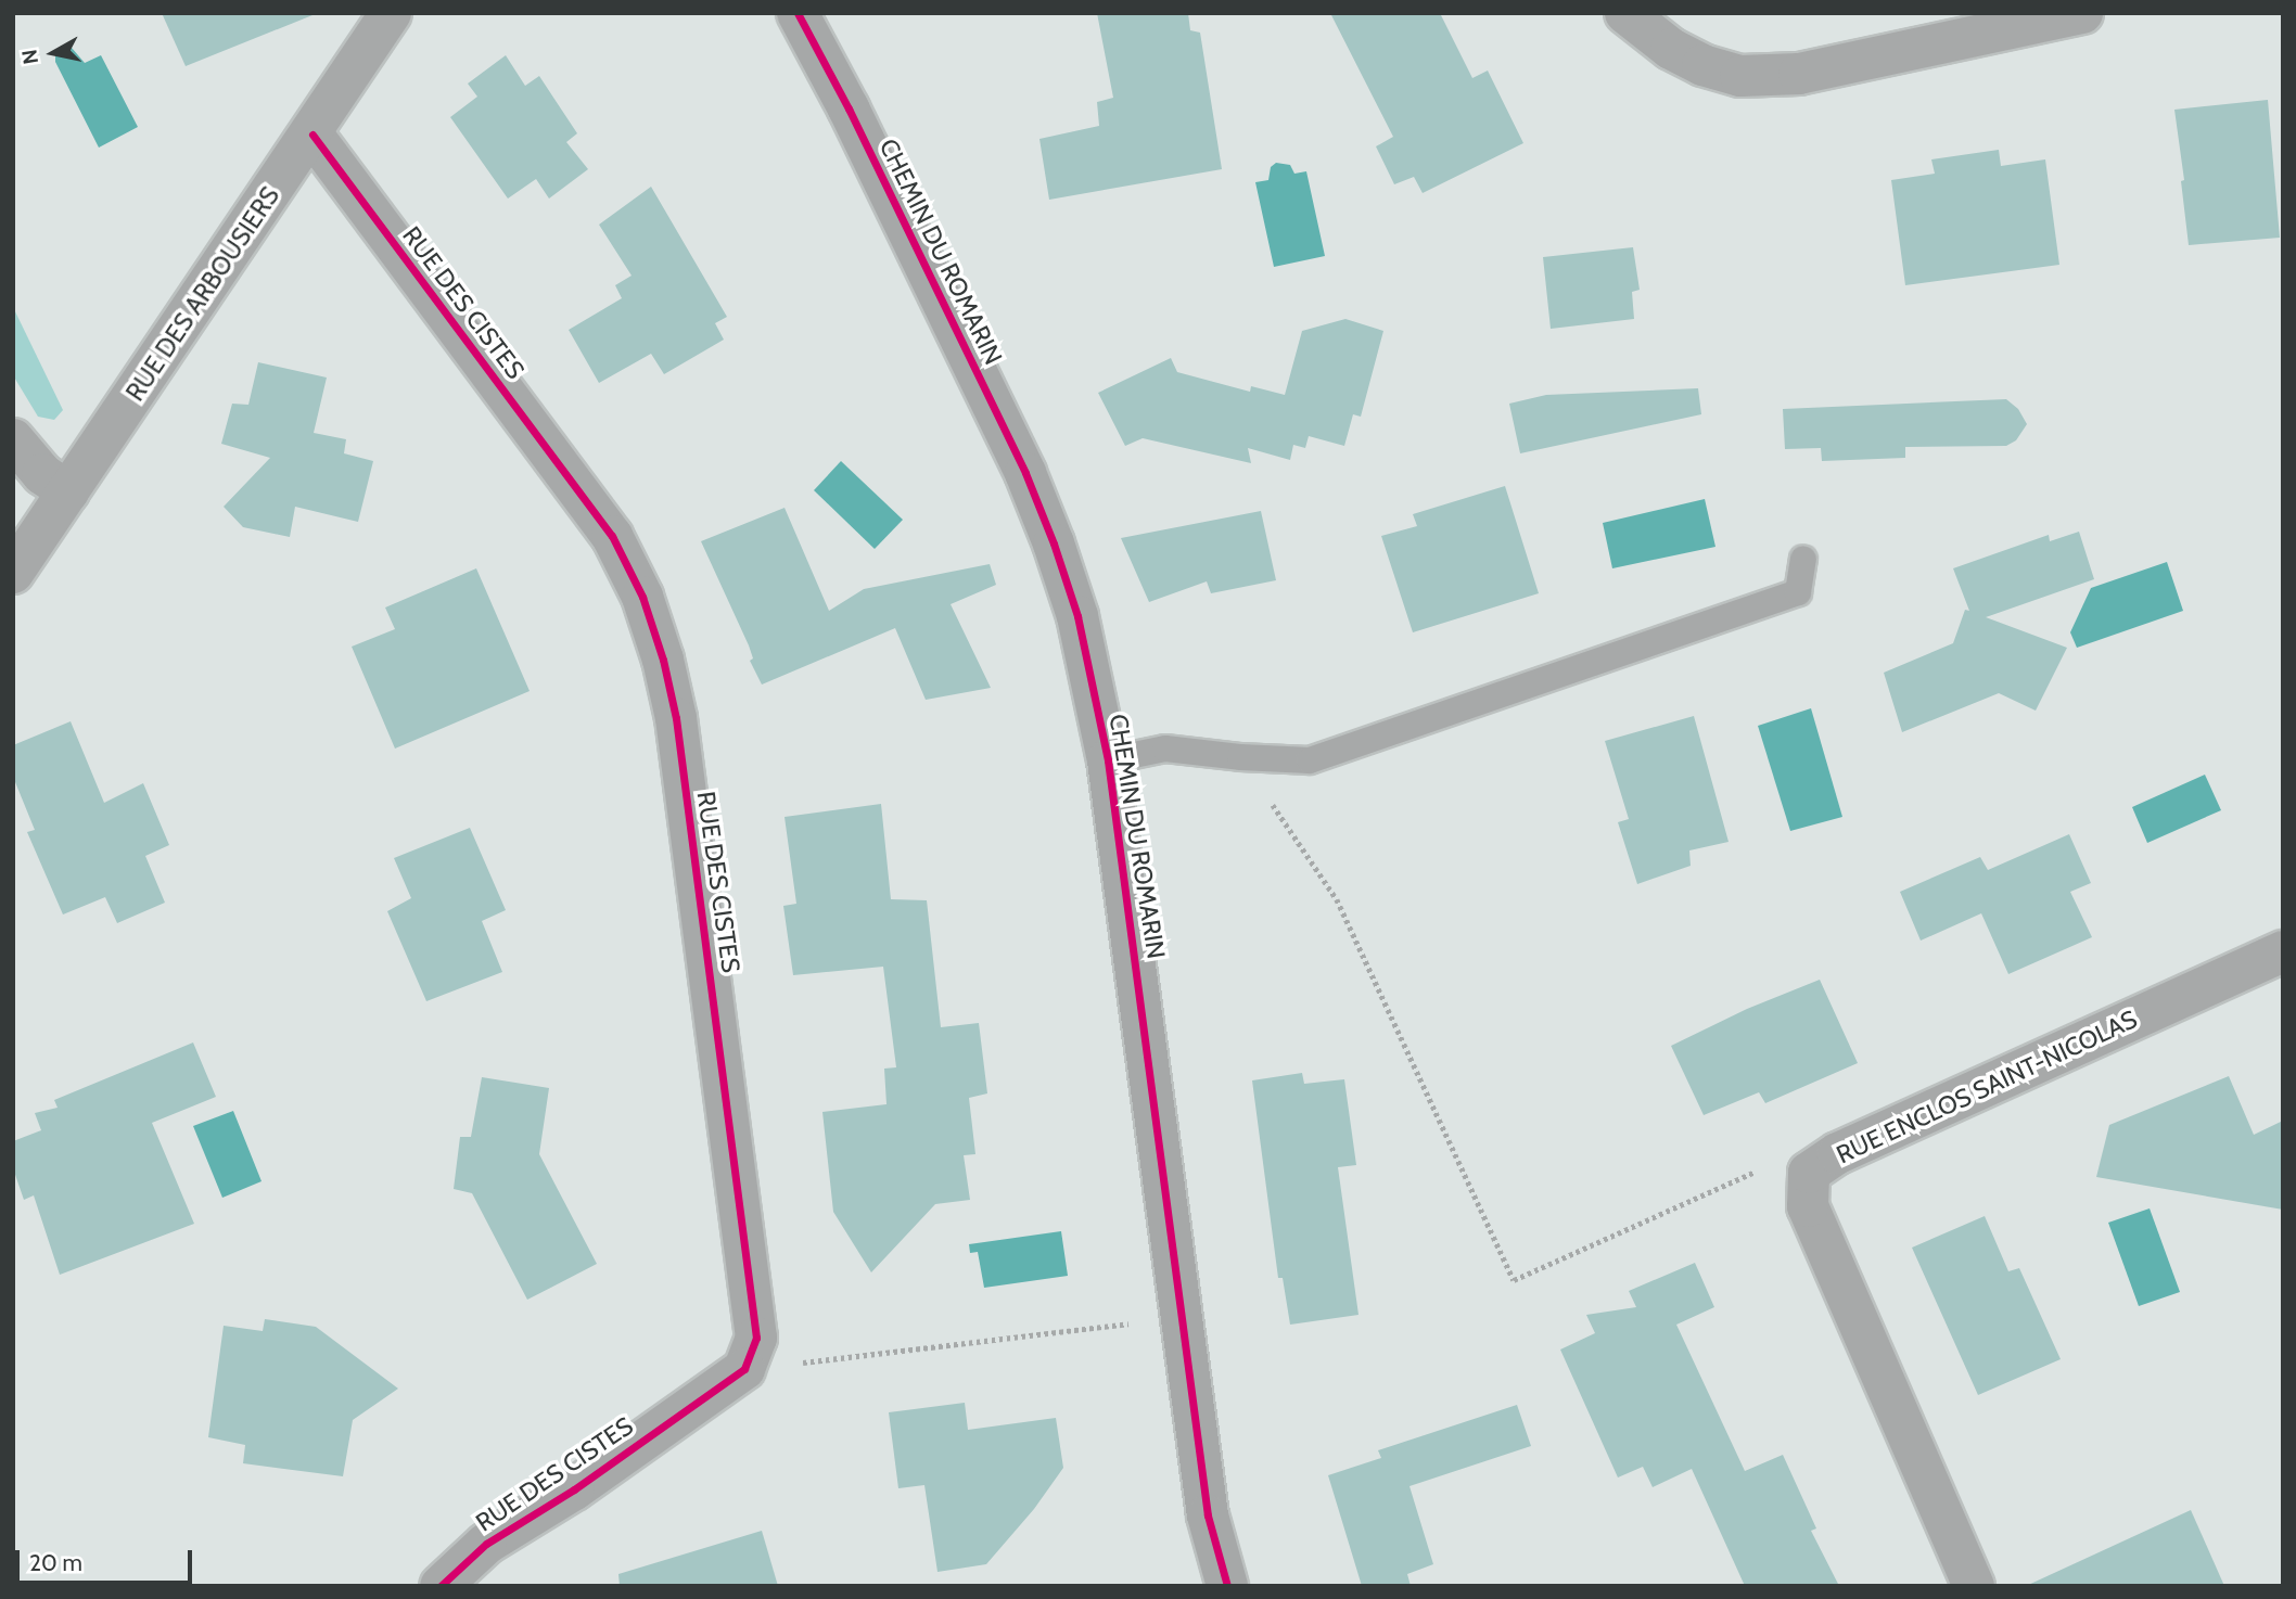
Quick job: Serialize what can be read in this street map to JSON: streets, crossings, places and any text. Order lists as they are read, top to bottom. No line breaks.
{"streets":{"street":["CHEMIN DU ROMARIN","RUE DES ARBOUSIERS","RUE DES CISTES","RUE ENCLOS SAINT-NICOLAS"]},"crossings":[["RUE DES ARBOUSIERS","RUE DES CISTES"]],"scale_bar":"20 m","north":"left"}
